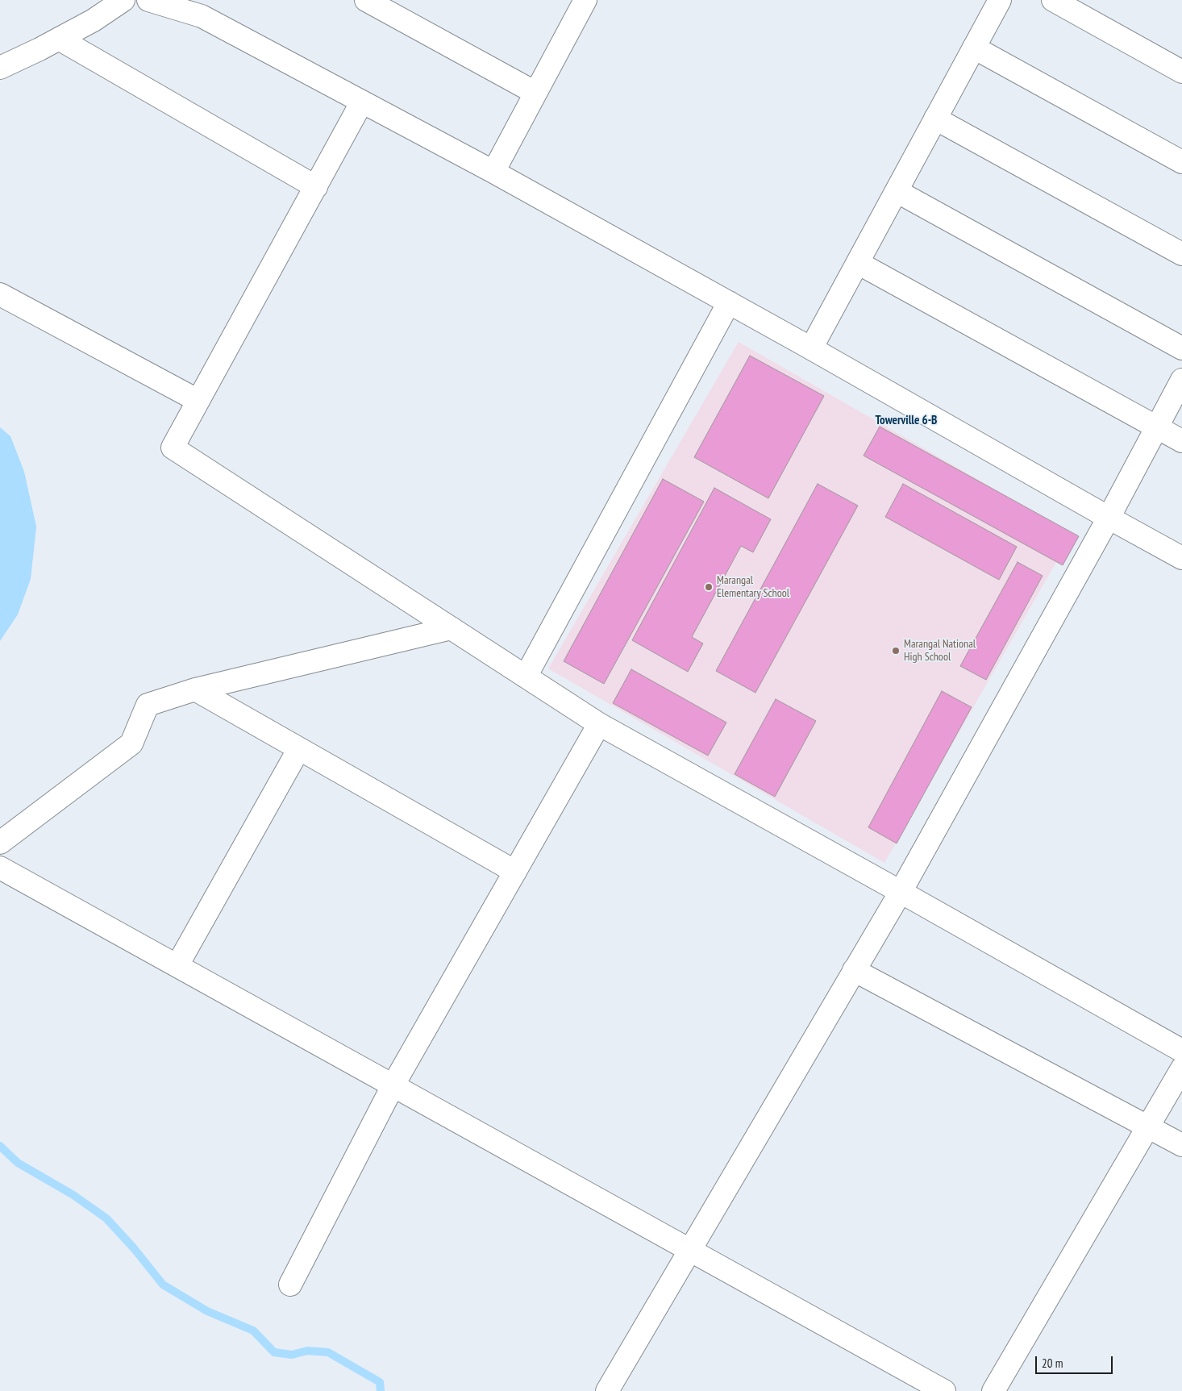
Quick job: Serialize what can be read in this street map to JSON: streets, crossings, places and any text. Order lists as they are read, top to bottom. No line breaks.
{"districts":["Towerville 6-B"],"places":["Marangal Elementary School","Marangal National High School"],"scale_bar":"20 m"}
